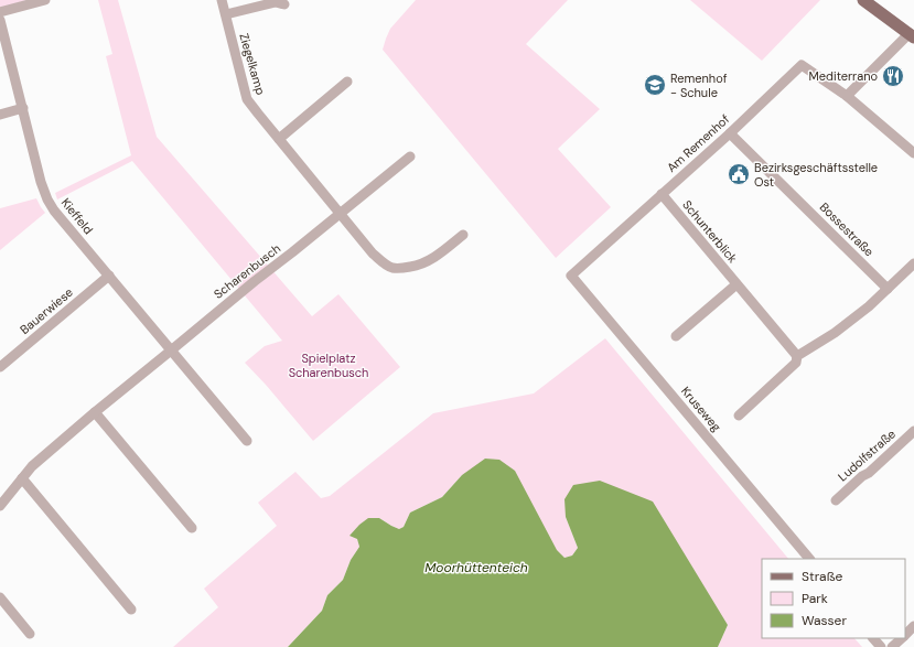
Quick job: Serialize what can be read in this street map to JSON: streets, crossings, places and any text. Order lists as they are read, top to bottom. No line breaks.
{"streets":{"street":["Ziegelkamp","Am Remenhof","Kieffeld","Bossestraße","Schunterblick","Scharenbusch","Bauerwiese","Kruseweg","Ludolfstraße"]},"crossings":[["Ziegelkamp","Scharenbusch"],["Am Remenhof","Bossestraße"],["Am Remenhof","Schunterblick"],["Am Remenhof","Kruseweg"],["Kieffeld","Scharenbusch"],["Kieffeld","Bauerwiese"]],"water":["Moorhüttenteich"],"parks":["Spielplatz Scharenbusch"],"places":{"restaurant":["Mediterrano"],"school or university":["Remenhof - Schule"],"public building":["Bezirksgeschäftsstelle Ost"]},"legend":["Straße","Park","Wasser"]}
